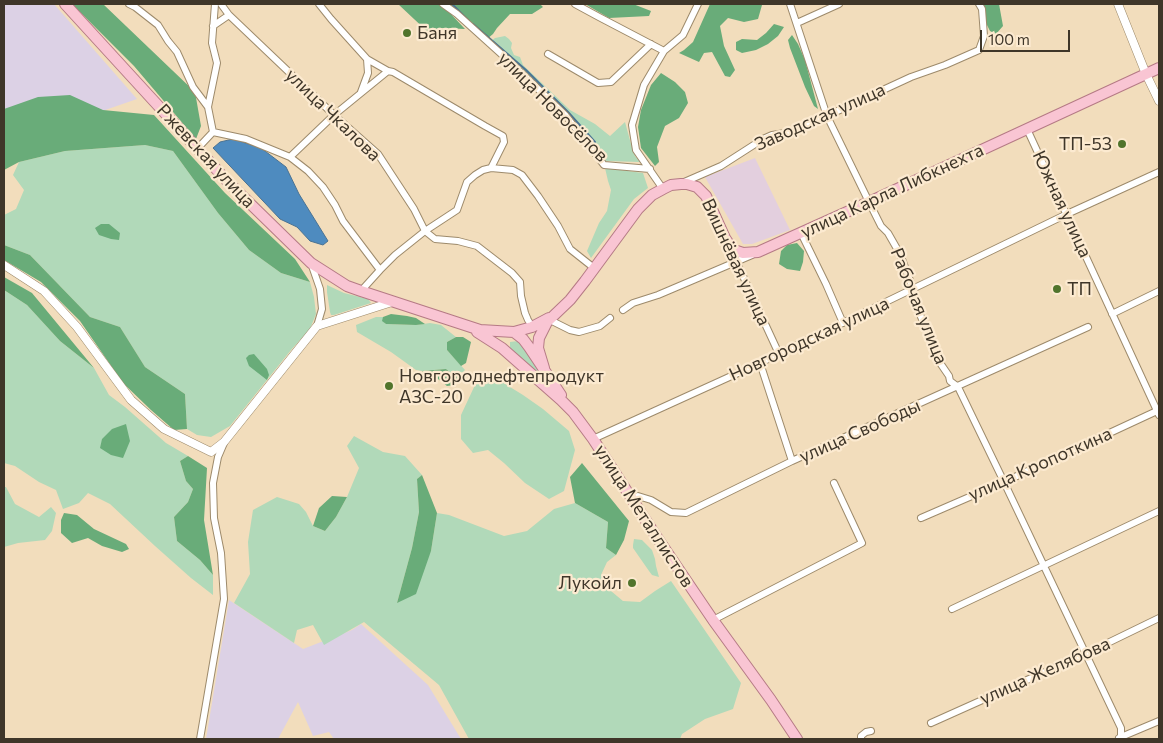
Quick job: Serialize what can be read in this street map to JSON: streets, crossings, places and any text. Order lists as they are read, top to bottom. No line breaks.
{"streets":{"main road":["Заводская улица","Ржевская улица","улица Карла Либкнехта","Вишнёвая улица","улица Металлистов"],"street":["улица Новосёлов","улица Чкалова","Южная улица","Рабочая улица","Новгородская улица","улица Свободы","улица Кропоткина","улица Желябова"]},"crossings":[["Заводская улица","Ржевская улица"],["Заводская улица","Вишнёвая улица"],["Заводская улица","Рабочая улица"],["Заводская улица","улица Металлистов"],["Ржевская улица","улица Металлистов"],["улица Карла Либкнехта","Южная улица"],["улица Карла Либкнехта","Вишнёвая улица"],["улица Карла Либкнехта","Рабочая улица"],["Южная улица","Новгородская улица"],["Южная улица","улица Кропоткина"],["Вишнёвая улица","Новгородская улица"],["Рабочая улица","Новгородская улица"],["Рабочая улица","улица Свободы"],["Рабочая улица","улица Кропоткина"],["Рабочая улица","улица Желябова"],["Новгородская улица","улица Металлистов"],["улица Свободы","улица Металлистов"]],"places":["Баня","ТП-53","ТП","Новгороднефтепродукт АЗС-20","Лукойл"],"scale_bar":"100 m"}
